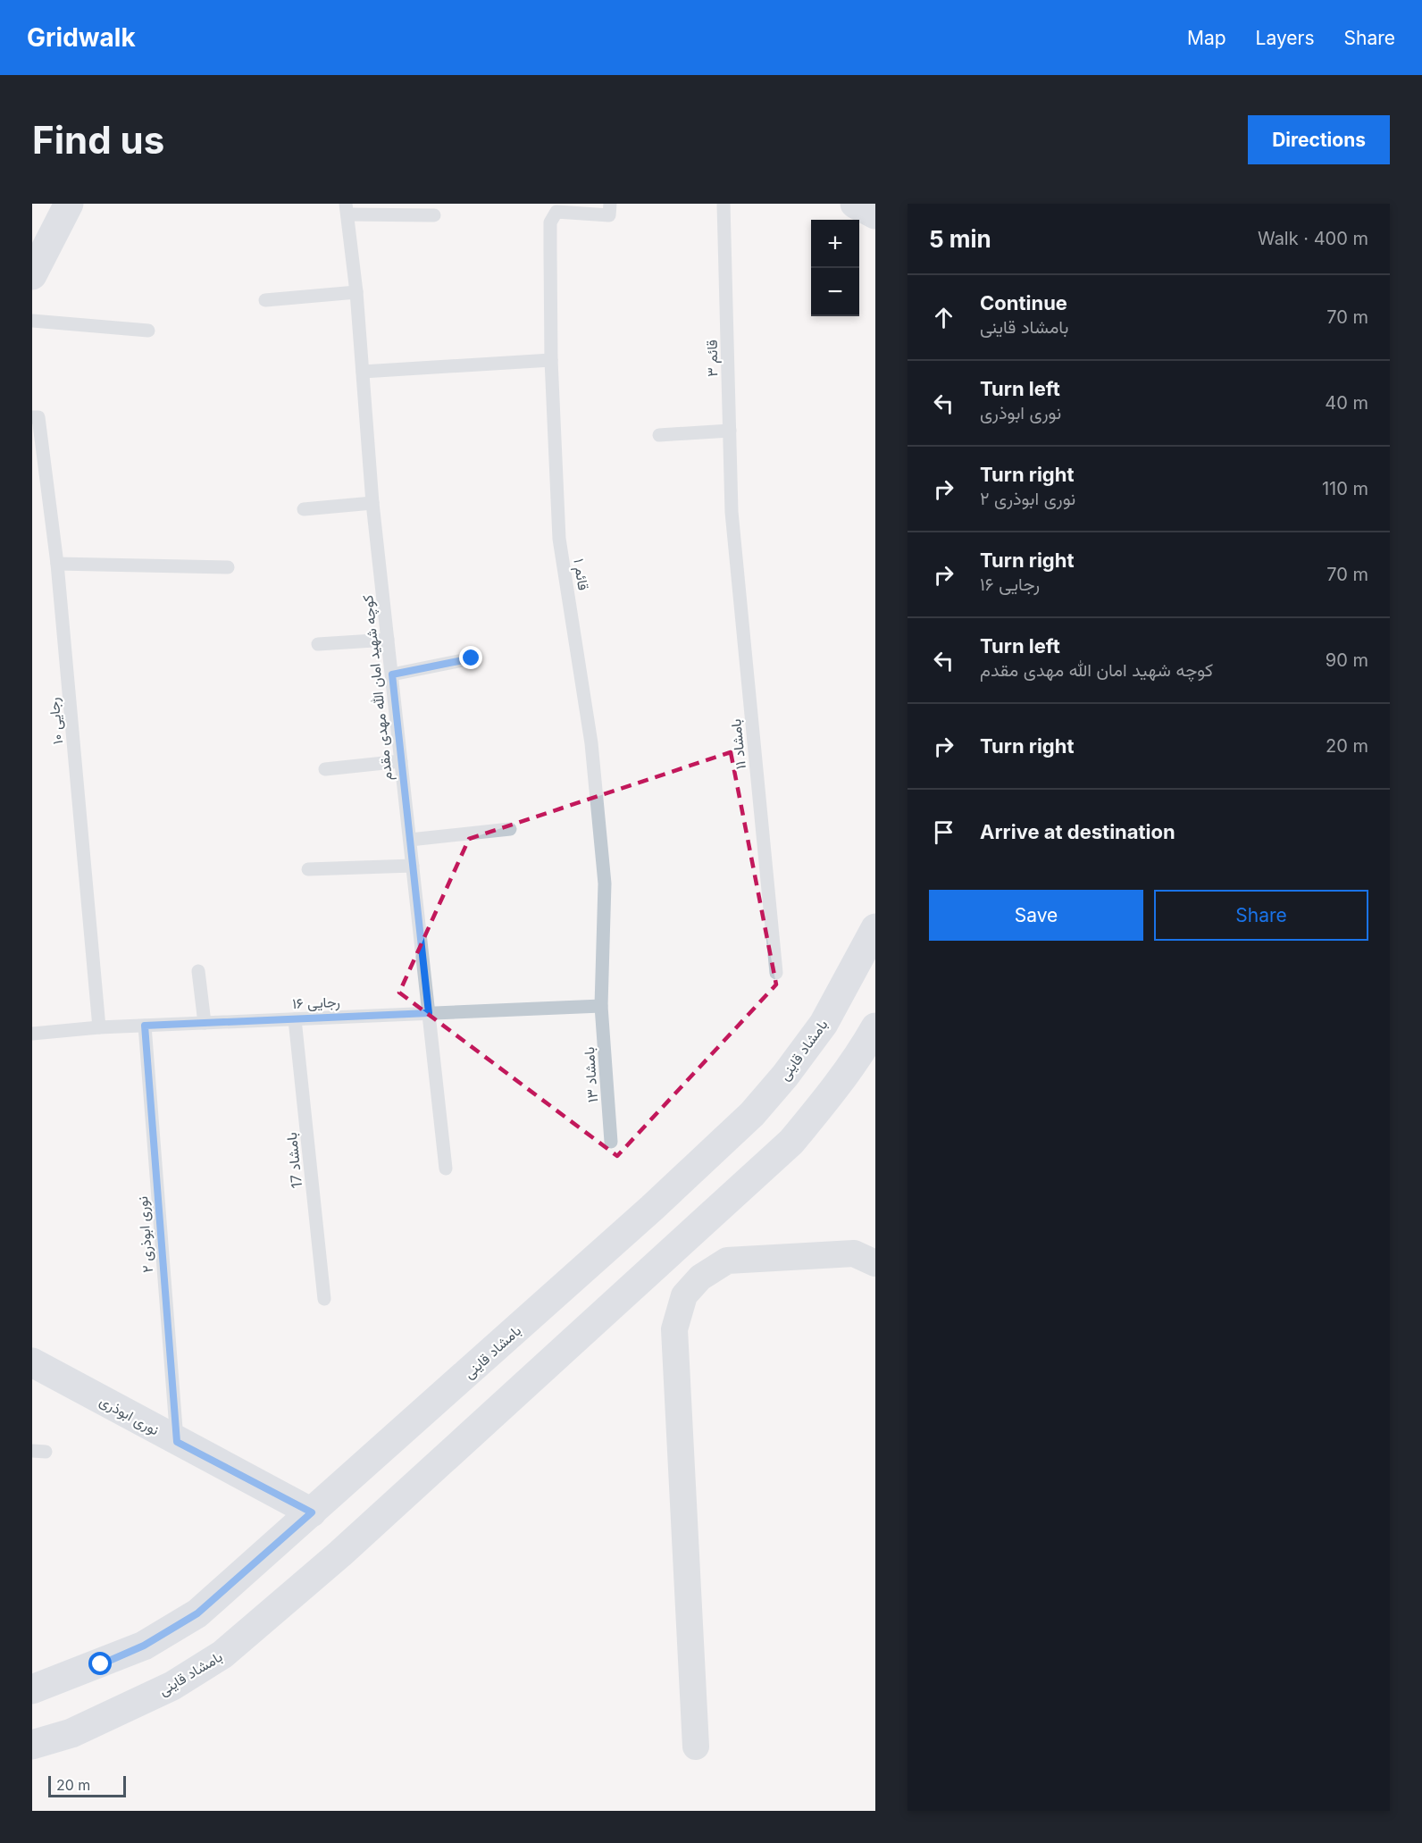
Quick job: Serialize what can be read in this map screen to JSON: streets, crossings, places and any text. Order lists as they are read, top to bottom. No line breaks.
{"streets":{"main road":["بامشاد قاینی","نوری ابوذری"],"lane":["قائم ۳","قائم ۱","کوچه شهید امان الله مهدی مقدم","رجایی ۱۰","بامشاد ۱۱","رجایی ۱۶","بامشاد ۱۳","بامشاد 17","نوری ابوذری ۲"]},"crossings":[["قائم ۳","بامشاد ۱۱"],["قائم ۱","رجایی ۱۶"],["قائم ۱","بامشاد ۱۳"],["کوچه شهید امان الله مهدی مقدم","رجایی ۱۶"],["رجایی ۱۰","رجایی ۱۶"],["رجایی ۱۶","بامشاد ۱۳"],["رجایی ۱۶","بامشاد 17"],["رجایی ۱۶","نوری ابوذری ۲"],["بامشاد قاینی","نوری ابوذری"],["نوری ابوذری ۲","نوری ابوذری"]],"scale_bar":"20 m","page":{"header":"Gridwalk","nav":["Map","Layers","Share"],"buttons":["Directions",["Save","Share"]],"title":"Find us","heading":["5 min","Walk · 400 m"],"map_buttons":["+","−"],"list":[["Continue","بامشاد قاینی","70 m"],["Turn left","نوری ابوذری","40 m"],["Turn right","نوری ابوذری ۲","110 m"],["Turn right","رجایی ۱۶","70 m"],["Turn left","کوچه شهید امان الله مهدی مقدم","90 m"],["Turn right","20 m"],"Arrive at destination"],"scale":"20 m"}}
